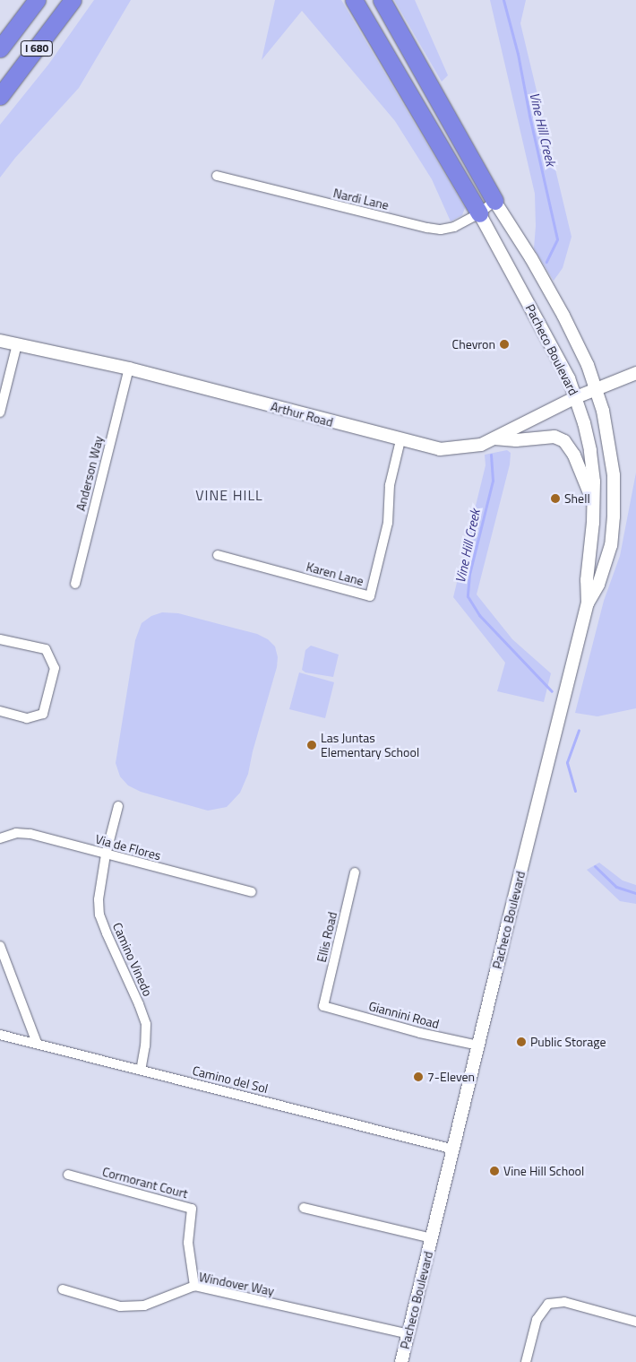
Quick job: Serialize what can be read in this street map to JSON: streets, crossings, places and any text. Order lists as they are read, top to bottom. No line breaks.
{"streets":{"highway":["I 680"],"main road":["Pacheco Boulevard","Arthur Road"],"street":["Nardi Lane","Anderson Way","Karen Lane","Via de Flores","Ellis Road","Camino Vinedo","Giannini Road","Camino del Sol","Cormorant Court","Windover Way"]},"crossings":[["Nardi Lane","Pacheco Boulevard"],["Pacheco Boulevard","Arthur Road"],["Pacheco Boulevard","Giannini Road"],["Pacheco Boulevard","Camino del Sol"],["Pacheco Boulevard","Windover Way"],["Arthur Road","Anderson Way"],["Arthur Road","Karen Lane"],["Via de Flores","Camino Vinedo"],["Ellis Road","Giannini Road"],["Camino Vinedo","Camino del Sol"],["Cormorant Court","Windover Way"]],"districts":["VINE HILL"],"water":["Vine Hill Creek"],"places":["Chevron","Shell","Las Juntas Elementary School","Public Storage","7-Eleven","Vine Hill School"]}
